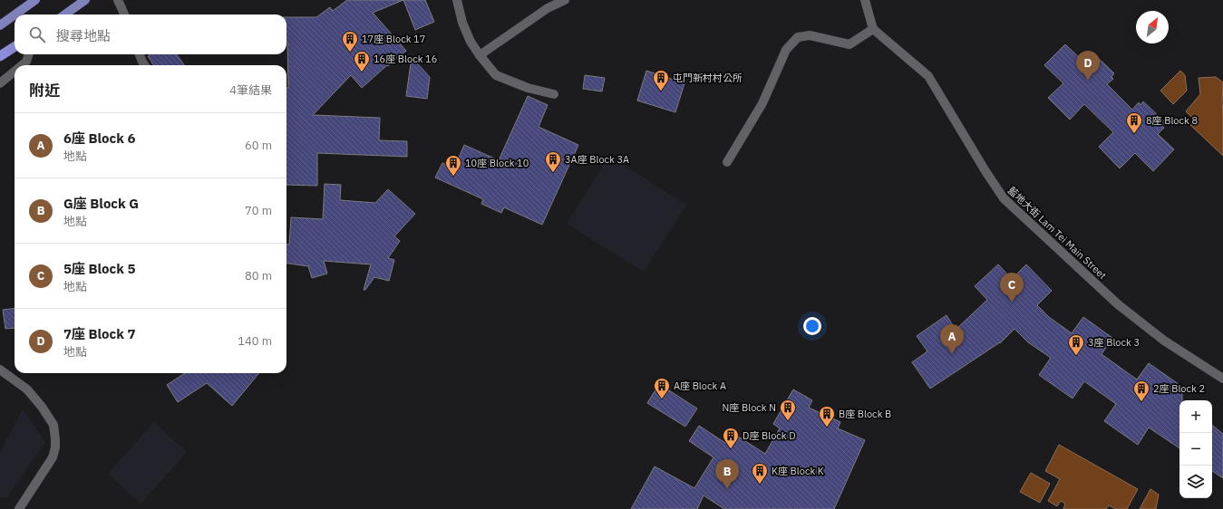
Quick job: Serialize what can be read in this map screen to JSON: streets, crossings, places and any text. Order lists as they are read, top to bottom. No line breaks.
{"streets":{"street":["藍地大街 Lam Tei Main Street"]},"places":{"building":["17座 Block 17","16座 Block 16","屯門新村村公所","8座 Block 8","3A座 Block 3A","10座 Block 10","3座 Block 3","A座 Block A","2座 Block 2","N座 Block N","B座 Block B","D座 Block D","K座 Block K"]},"north":"top right","page":{"search":"搜尋地點","pins":["D","C","A","B"],"heading":["附近","4筆結果"],"list":[{"mark":"A","name":"6座 Block 6","note":"地點","value":"60 m"},{"mark":"B","name":"G座 Block G","note":"地點","value":"70 m"},{"mark":"C","name":"5座 Block 5","note":"地點","value":"80 m"},{"mark":"D","name":"7座 Block 7","note":"地點","value":"140 m"}],"map_buttons":["+","−"]}}
